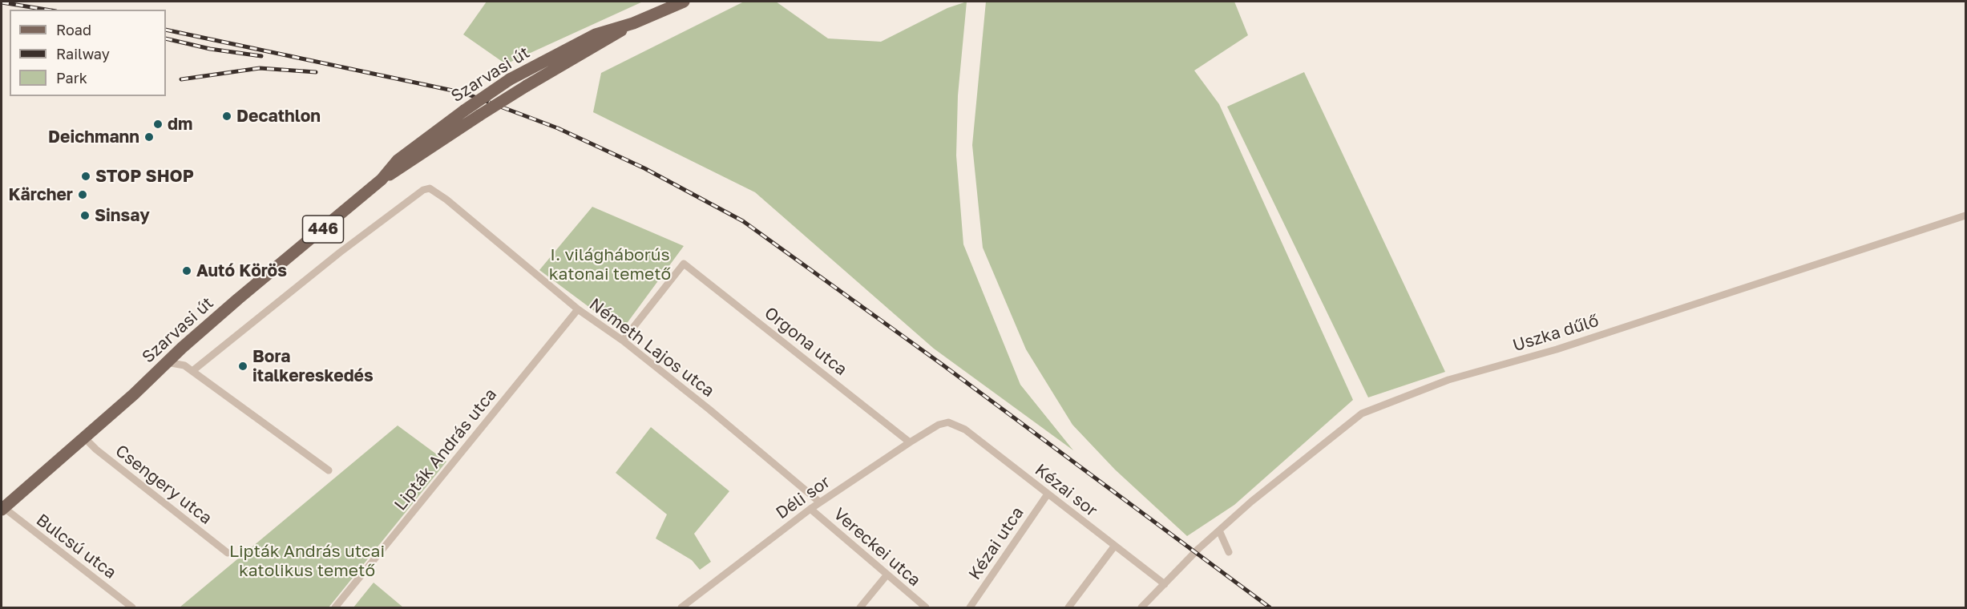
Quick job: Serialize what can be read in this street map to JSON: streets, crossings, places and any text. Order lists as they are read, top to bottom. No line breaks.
{"streets":{"main road":["Szarvasi út","446"],"street":["Uszka dűlő","Orgona utca","Németh Lajos utca","Lipták András utca","Csengery utca","Kézai sor","Déli sor","Kézai utca","Bulcsú utca","Vereckei utca"]},"crossings":[["Szarvasi út","Csengery utca"],["Szarvasi út","Bulcsú utca"],["Uszka dűlő","Kézai sor"],["Orgona utca","Németh Lajos utca"],["Orgona utca","Déli sor"],["Németh Lajos utca","Lipták András utca"],["Németh Lajos utca","Déli sor"],["Kézai sor","Déli sor"],["Kézai sor","Kézai utca"],["Déli sor","Vereckei utca"]],"parks":["I. világháborús katonai temető","Lipták András utcai katolikus temető"],"places":["Decathlon","dm","Deichmann","STOP SHOP","Kärcher","Sinsay","Autó Körös","Bora italkereskedés"],"legend":["Road","Railway","Park"]}
